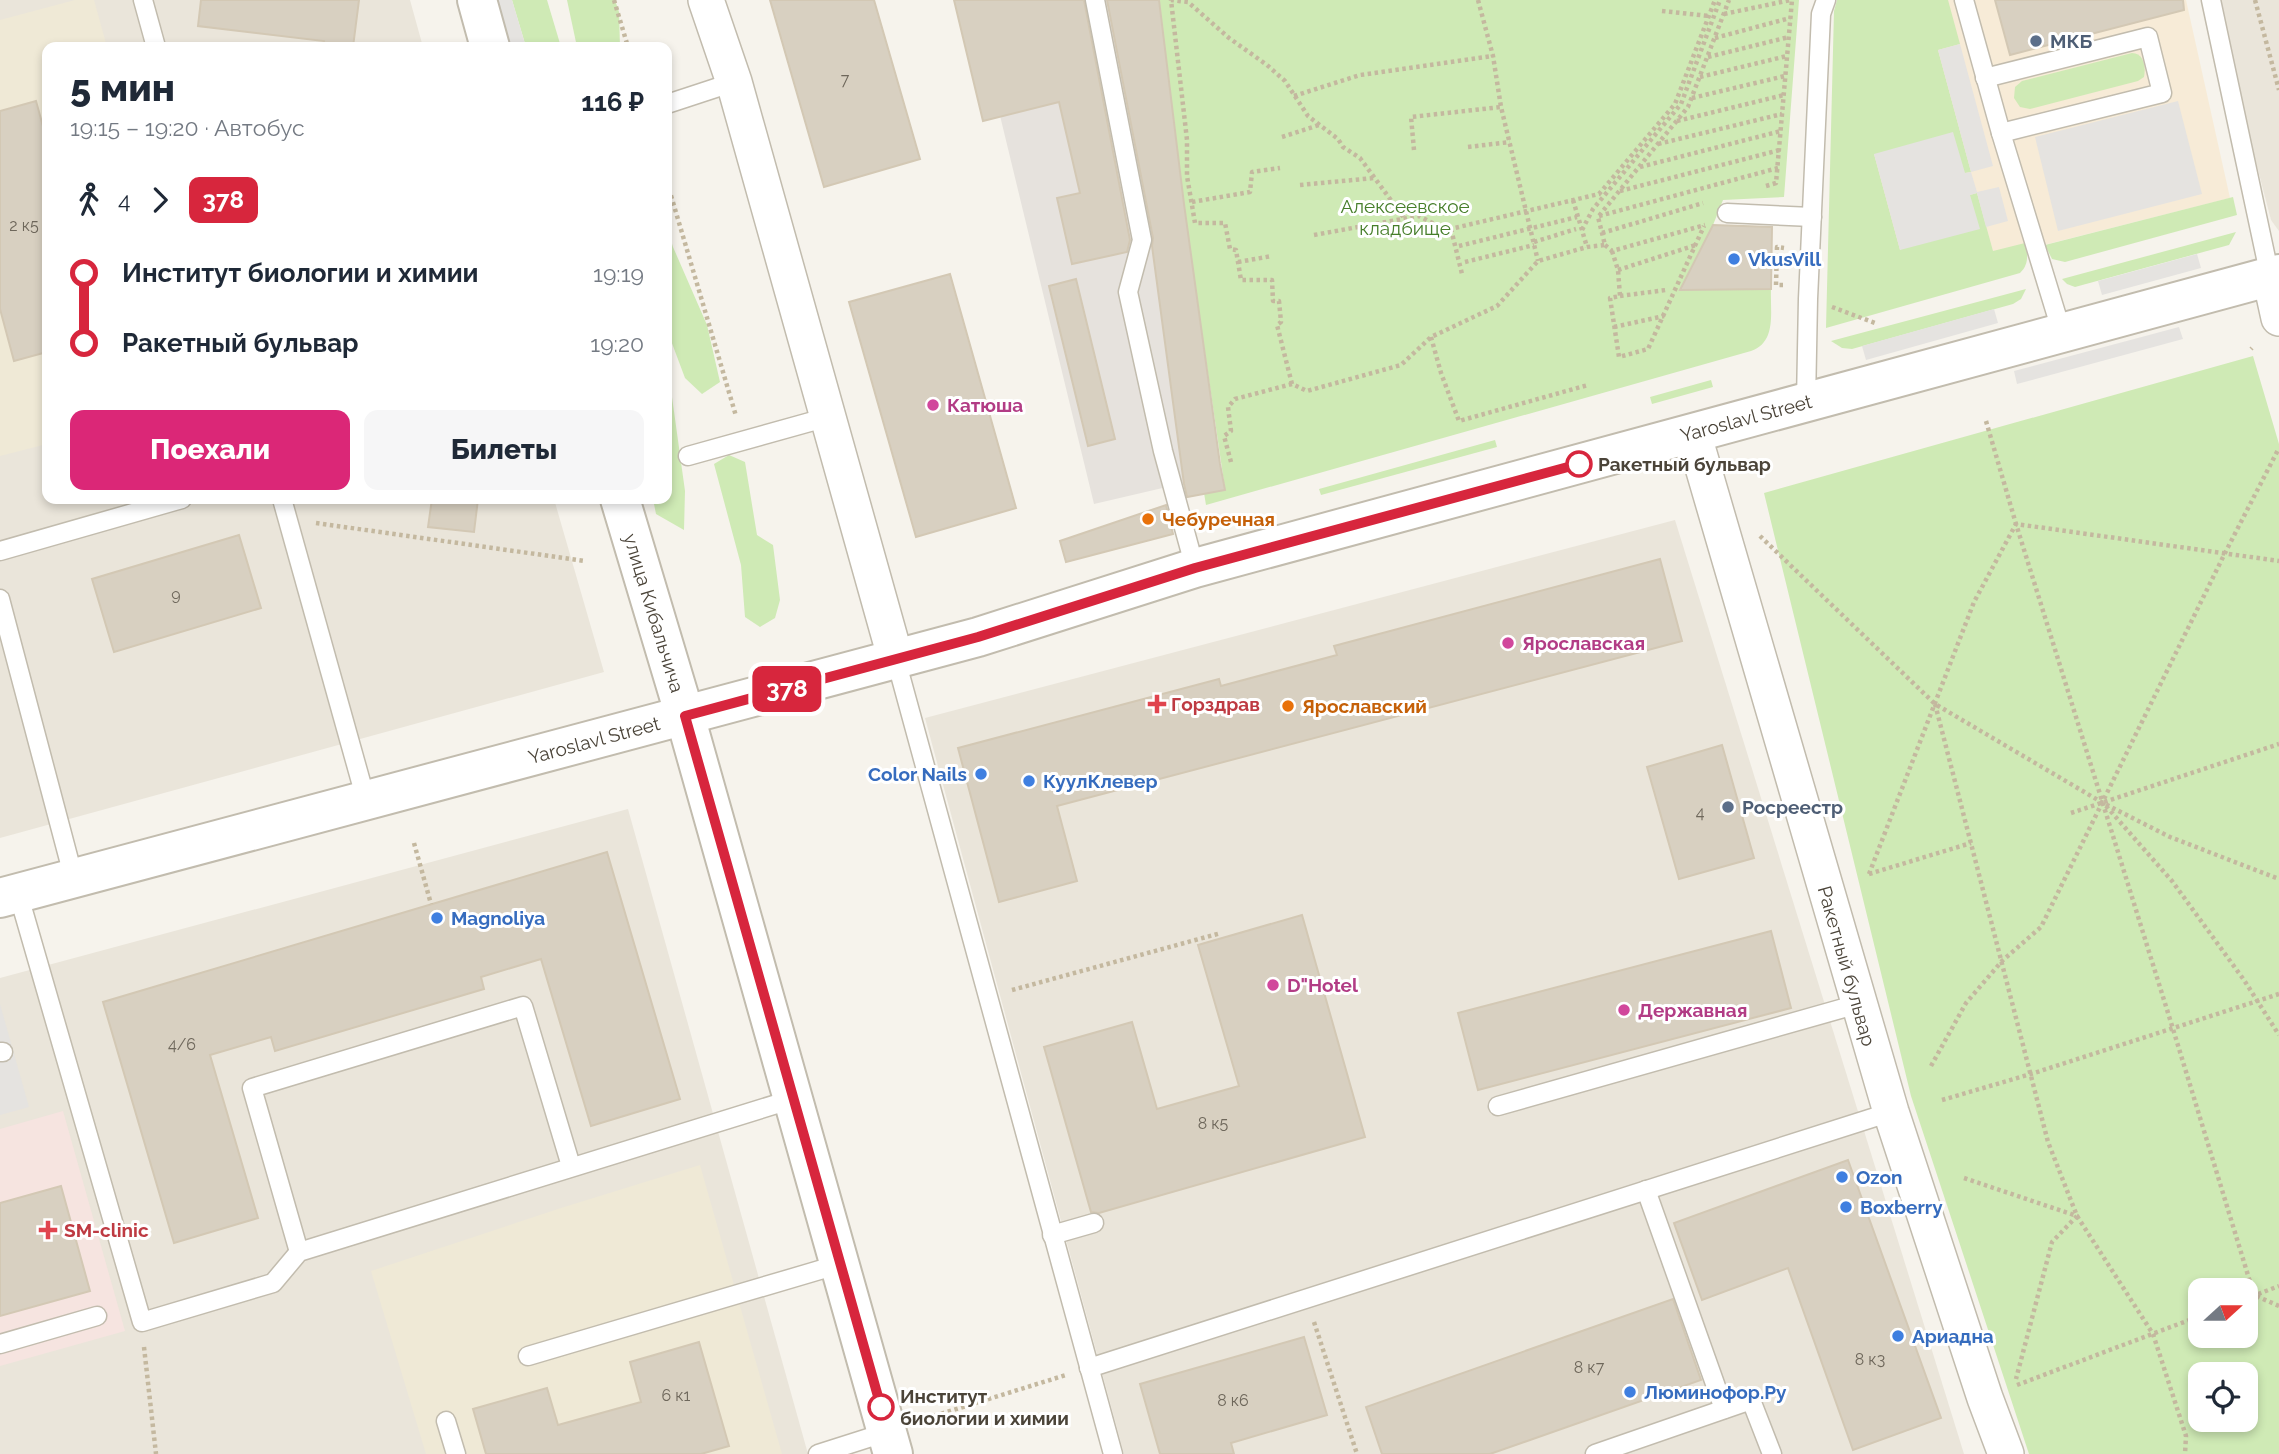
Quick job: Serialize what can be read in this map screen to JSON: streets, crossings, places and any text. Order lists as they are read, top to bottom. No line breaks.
{"streets":{"street":["Yaroslavl Street","улица Кибальчича","Ракетный бульвар"]},"crossings":[["Yaroslavl Street","улица Кибальчича"],["Yaroslavl Street","Ракетный бульвар"]],"parks":["Алексеевское кладбище"],"places":{"other":["МКБ","VkusVill","Катюша","Ракетный бульвар","Чебуречная","Ярославская","Ярославский","Color Nails","КуулКлевер","Росреестр","Magnoliya","D\"Hotel","Державная","Ozon","Boxberry","Ариадна","Люминофор.Ру","Институт биологии и химии"],"health":["Горздрав","SM-clinic"]},"lines":["bus line 378"],"house_numbers":["7","2 к5","9","4","4/6","8 к5","8 к3","8 к7","6 к1","8 к6"],"north":"right","page":{"on_map":"378","heading":["5 мин","19:15 – 19:20 · Автобус","116 ₽"],"legs":["4","378"],"list":[{"name":"Институт биологии и химии","value":"19:19"},{"name":"Ракетный бульвар","value":"19:20"}],"buttons":["Поехали","Билеты"]}}
